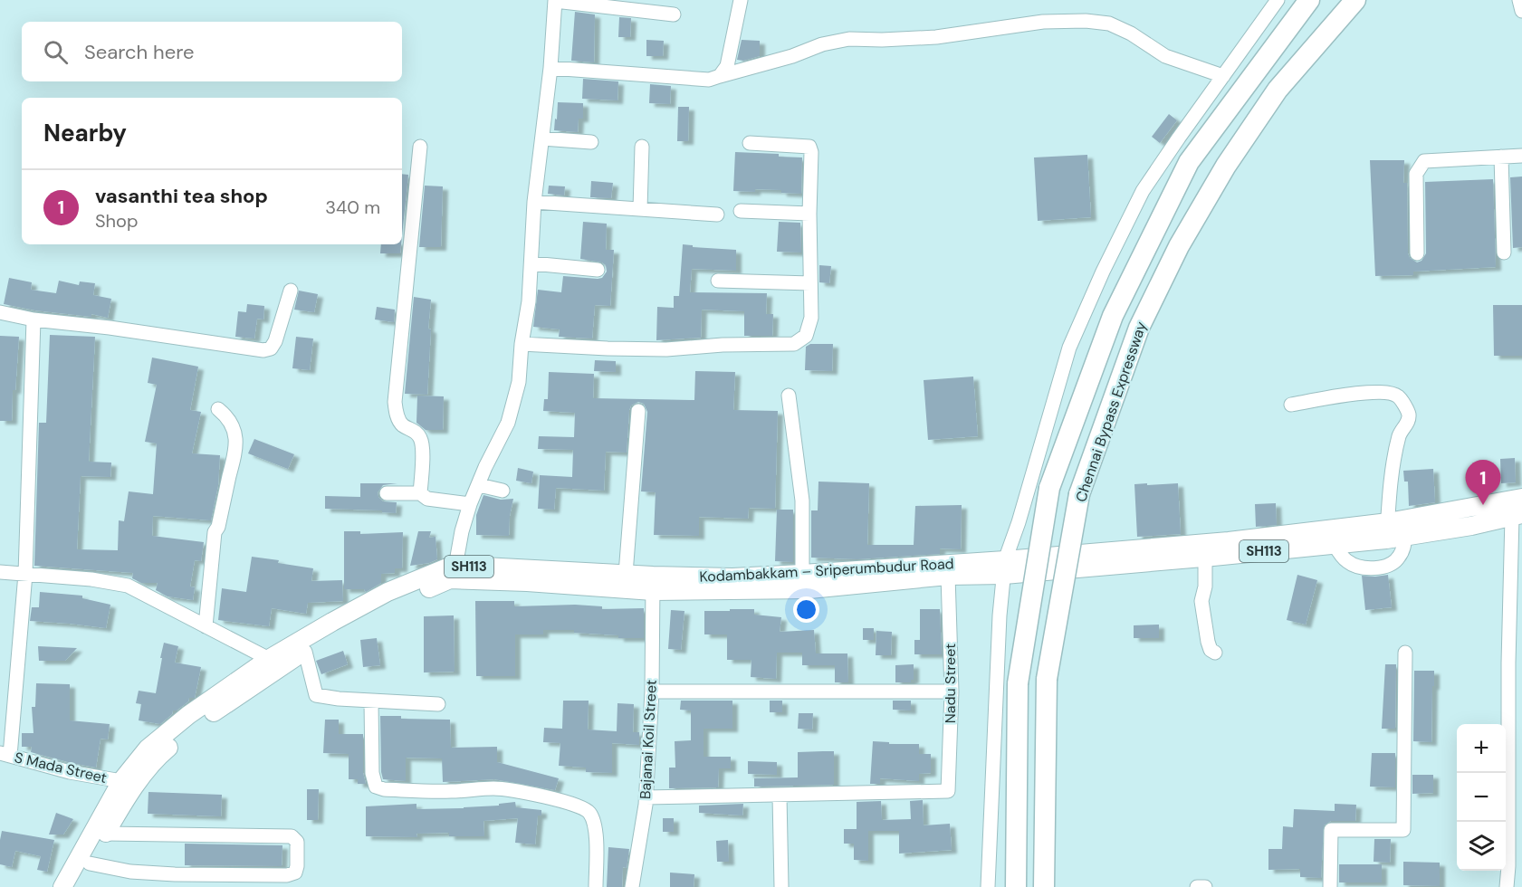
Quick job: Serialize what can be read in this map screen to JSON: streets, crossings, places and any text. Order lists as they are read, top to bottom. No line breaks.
{"streets":{"highway":["Chennai Bypass Expressway"],"main road":["SH113","Kodambakkam – Sriperumbudur Road"],"street":["Nadu Street","Bajanai Koil Street","S Mada Street"]},"crossings":[["Kodambakkam – Sriperumbudur Road","Nadu Street"],["Kodambakkam – Sriperumbudur Road","Bajanai Koil Street"],["Kodambakkam – Sriperumbudur Road","S Mada Street"]],"page":{"search":"Search here","heading":"Nearby","list":[{"mark":"1","name":"vasanthi tea shop","note":"Shop","value":"340 m"}],"pins":"1","map_buttons":["+","−"]}}
